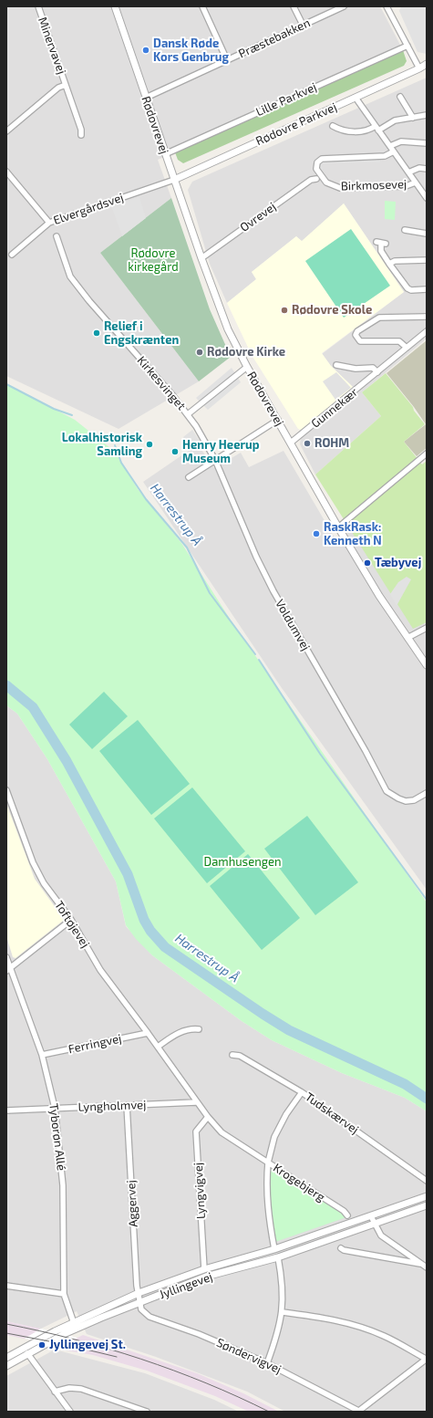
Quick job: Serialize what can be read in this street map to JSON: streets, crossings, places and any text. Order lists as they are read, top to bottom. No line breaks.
{"streets":{"street":["Præstebakken","Minervavej","Lille Parkvej","Rødovre Parkvej","Rødovrevej","Birkmosevej","Elvergårdsvej","Ovrevej","Kirkesvinget","Gunnekær","Voldumvej","Toftøjevej","Ferringvej","Lyngholmvej","Tudskærvej","Tyborøn Allé","Krogebjerg","Lyngvigvej","Aggervej","Jyllingevej","Søndervigvej"]},"crossings":[["Præstebakken","Rødovrevej"],["Lille Parkvej","Rødovrevej"],["Rødovre Parkvej","Rødovrevej"],["Rødovre Parkvej","Birkmosevej"],["Rødovre Parkvej","Elvergårdsvej"],["Rødovrevej","Elvergårdsvej"],["Rødovrevej","Ovrevej"],["Rødovrevej","Kirkesvinget"],["Rødovrevej","Gunnekær"],["Kirkesvinget","Voldumvej"],["Toftøjevej","Ferringvej"],["Toftøjevej","Lyngholmvej"],["Toftøjevej","Krogebjerg"],["Toftøjevej","Lyngvigvej"],["Ferringvej","Tyborøn Allé"],["Lyngholmvej","Tyborøn Allé"],["Lyngholmvej","Aggervej"],["Tyborøn Allé","Jyllingevej"],["Krogebjerg","Jyllingevej"],["Lyngvigvej","Jyllingevej"],["Aggervej","Jyllingevej"],["Aggervej","Søndervigvej"],["Jyllingevej","Søndervigvej"]],"water":["Harrestrup Å"],"parks":["Rødovre kirkegård","Damhusengen"],"places":["Dansk Røde Kors Genbrug","Rødovre Skole","Relief i Engskrænten","Rødovre Kirke","ROHM","Lokalhistorisk Samling","Henry Heerup Museum","RaskRask: Kenneth N","Tæbyvej","Jyllingevej St."]}
